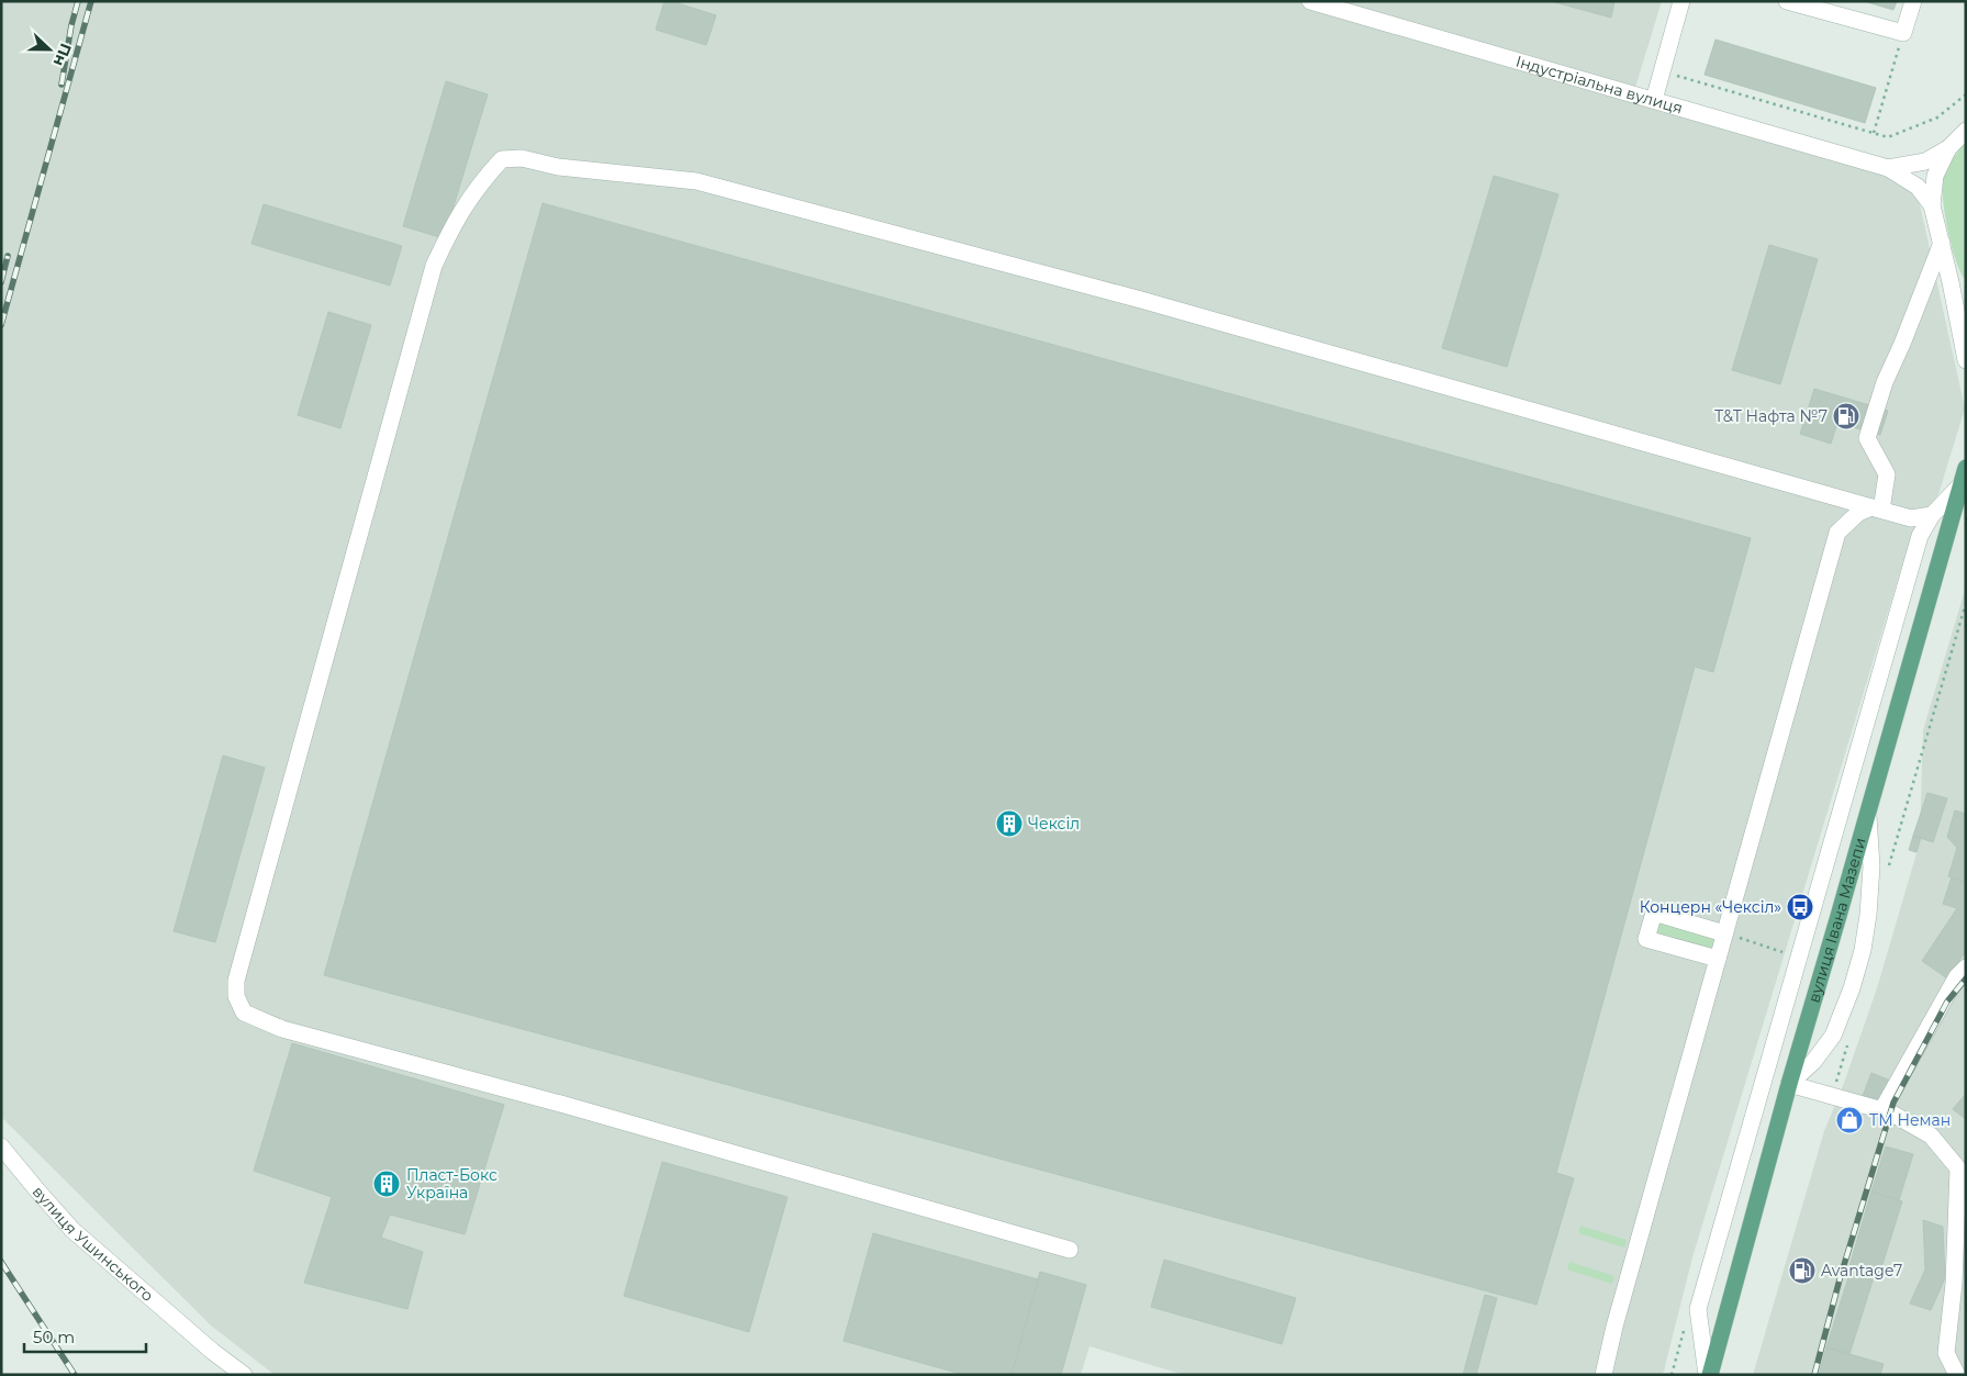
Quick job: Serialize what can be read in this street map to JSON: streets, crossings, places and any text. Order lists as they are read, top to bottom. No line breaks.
{"streets":{"main road":["вулиця Івана Мазепи"],"street":["Індустріальна вулиця","вулиця Ушинського"]},"places":{"fuel station":["Т&Т Нафта №7","Avantage7"],"building":["Чексіл","Пласт-Бокс Україна"],"bus stop":["Концерн «Чексіл»"],"shop":["ТМ Неман"]},"scale_bar":"50 m","north":"right"}
